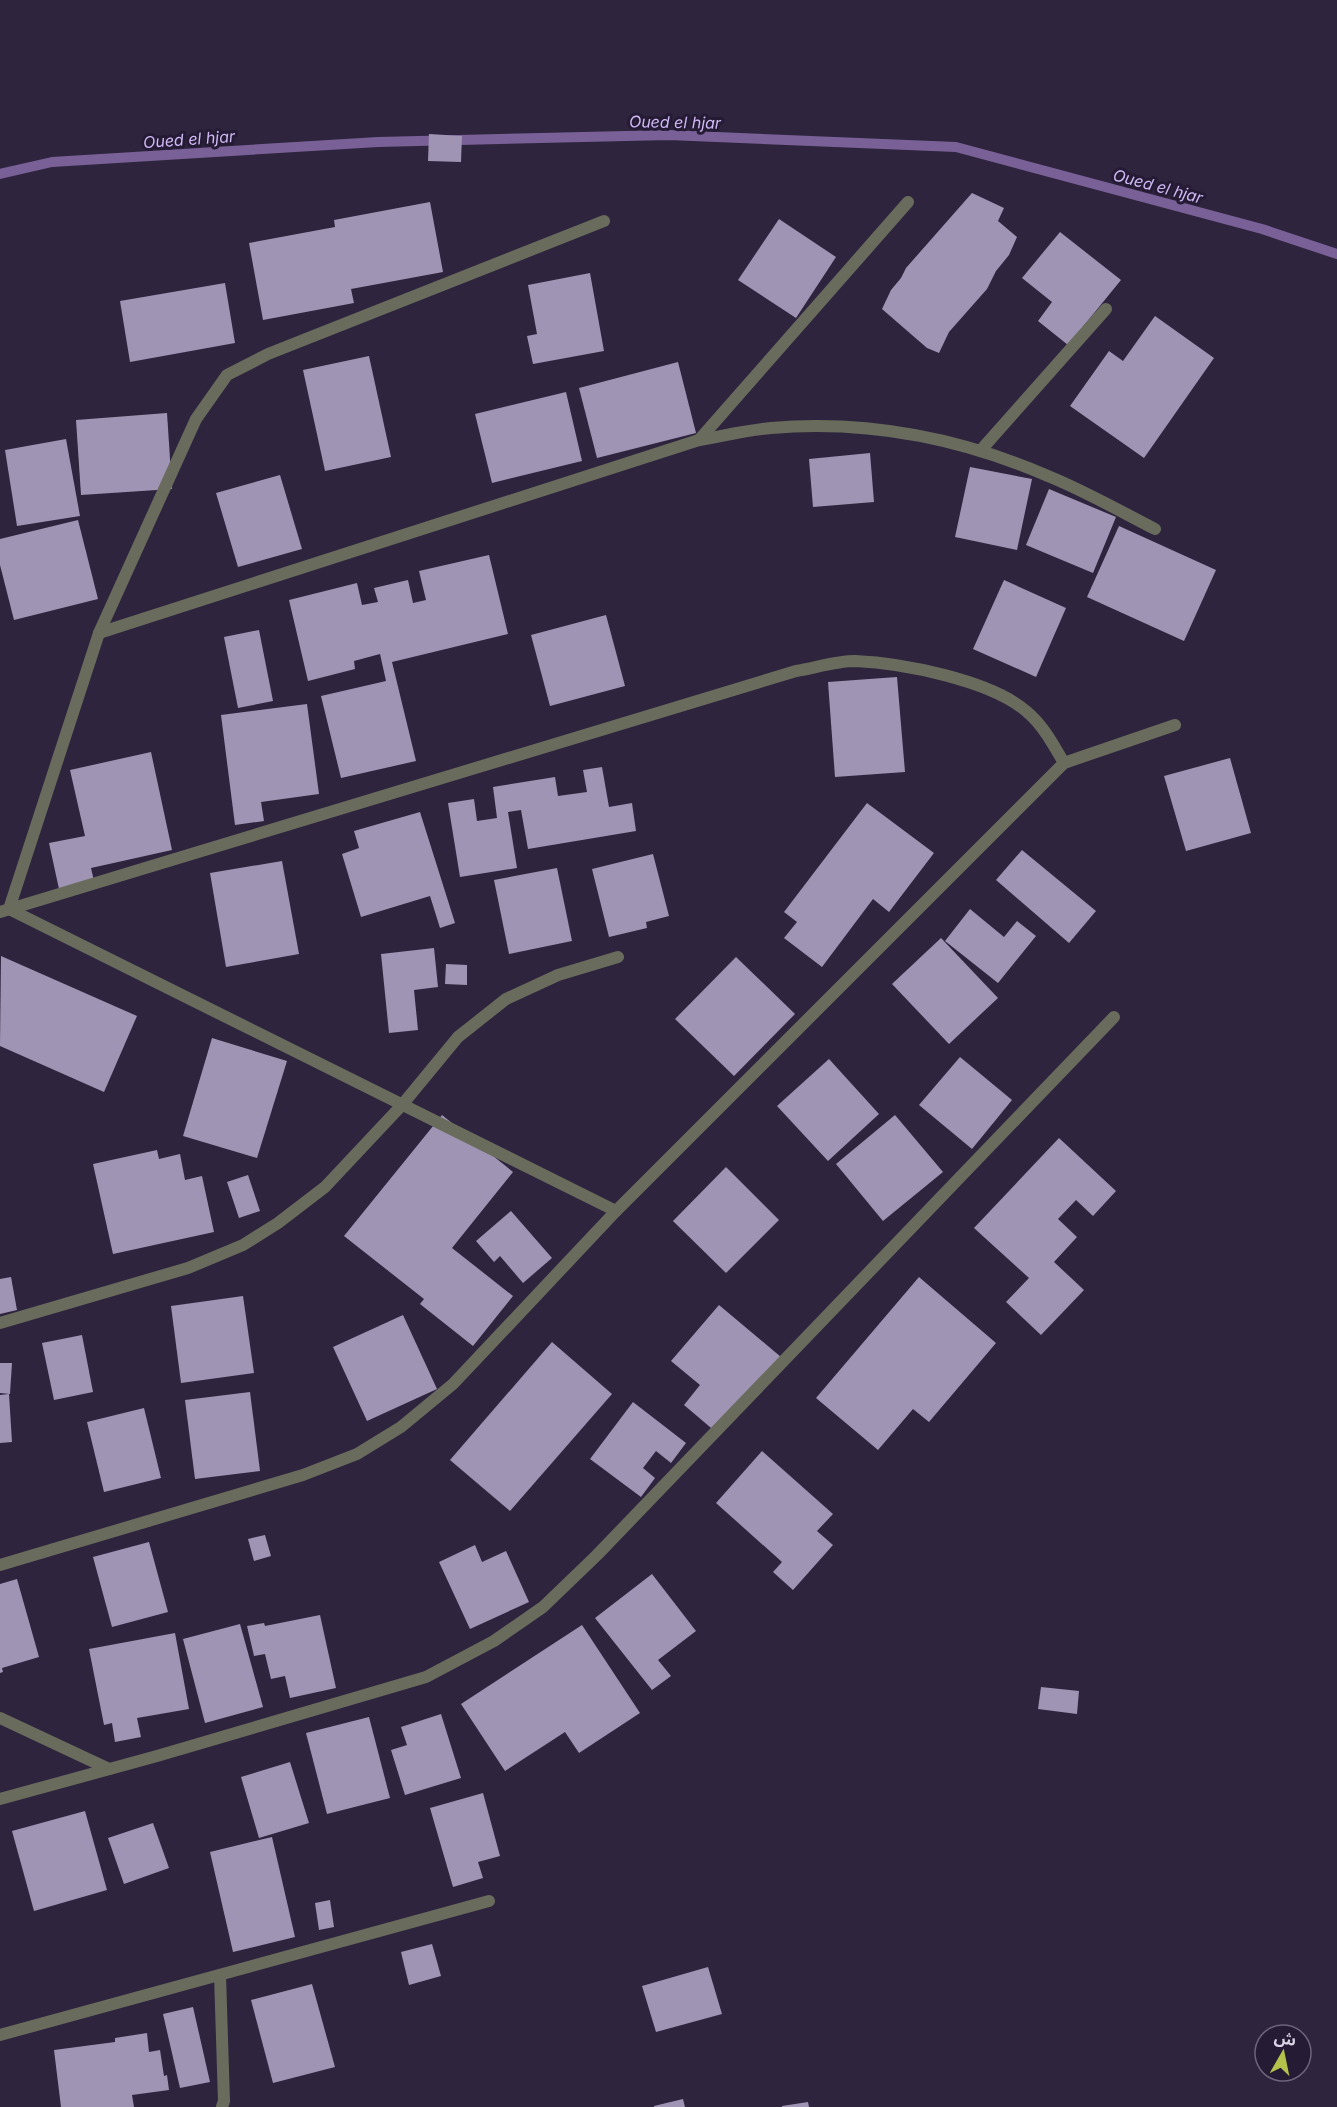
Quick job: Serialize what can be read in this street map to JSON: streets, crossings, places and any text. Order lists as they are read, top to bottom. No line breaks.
{"water":["Oued el hjar"],"north":"top"}
